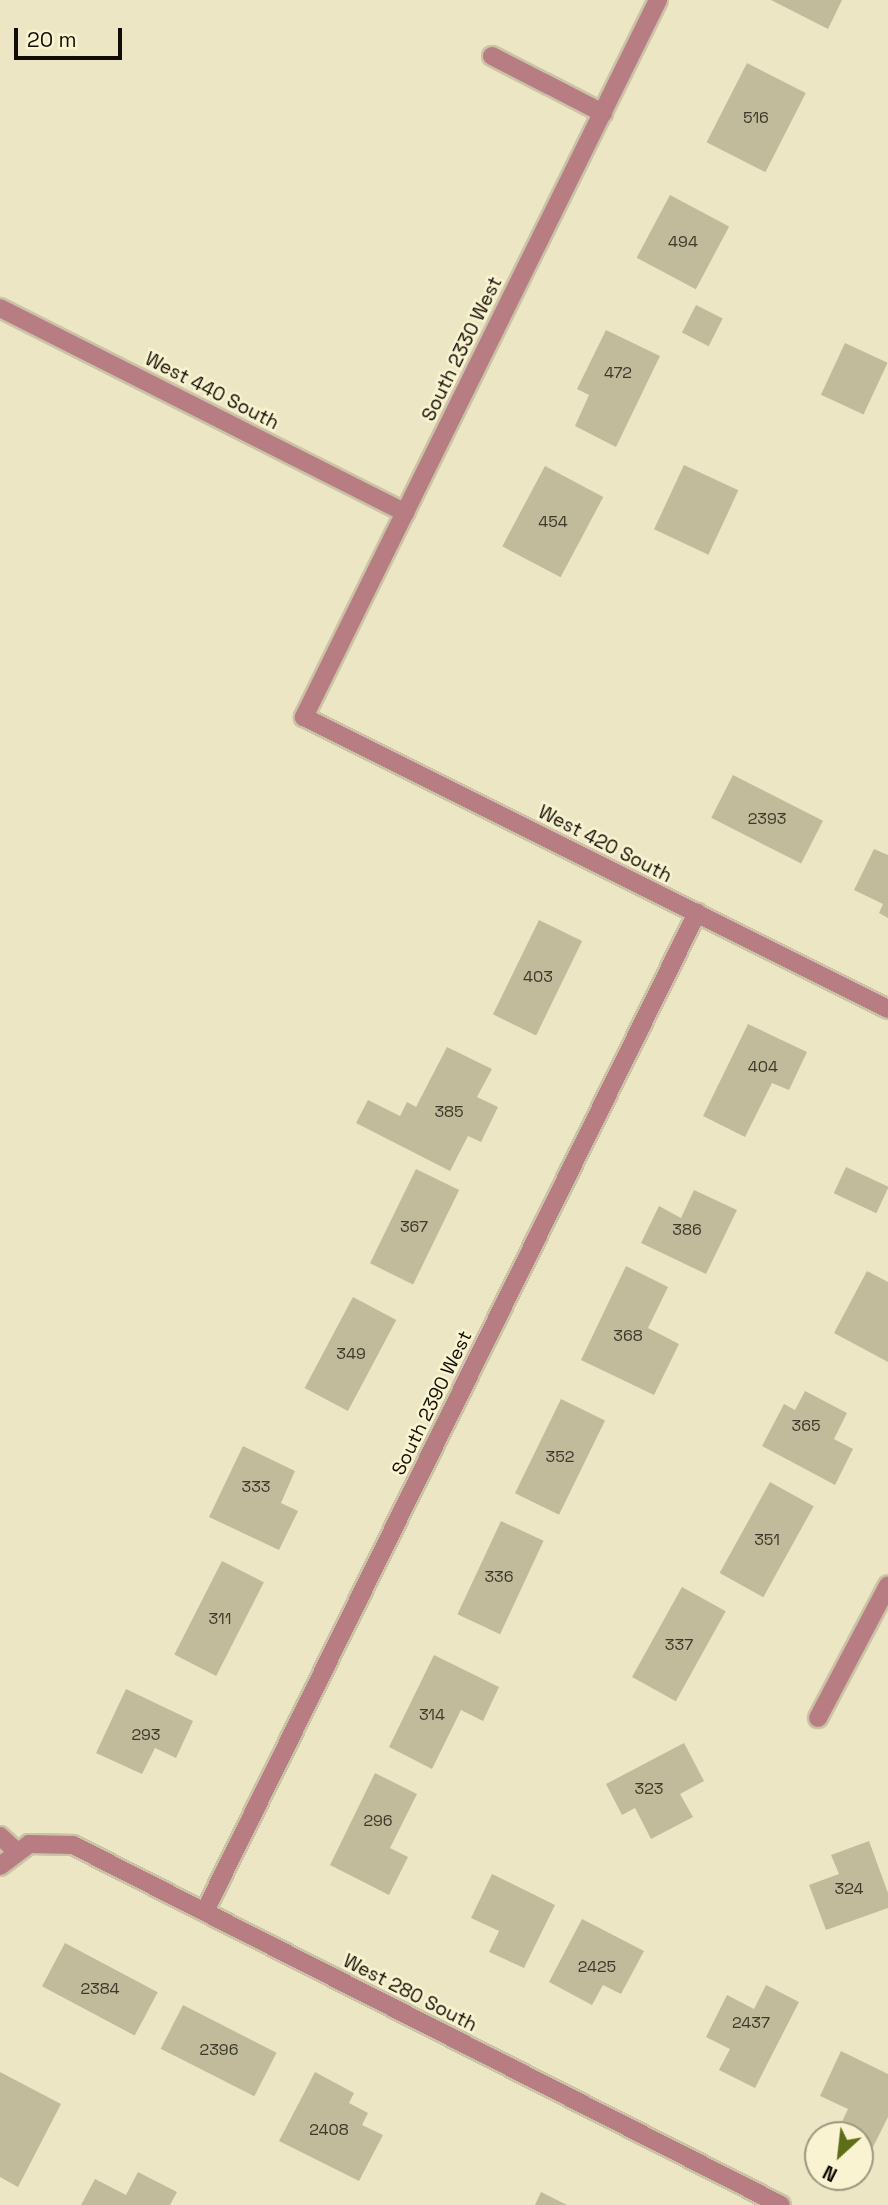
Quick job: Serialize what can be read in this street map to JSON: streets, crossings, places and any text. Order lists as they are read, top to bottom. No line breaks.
{"streets":{"street":["South 2330 West","West 440 South","West 420 South","South 2390 West","West 280 South"]},"crossings":[["South 2330 West","West 440 South"],["South 2330 West","West 420 South"],["West 420 South","South 2390 West"],["South 2390 West","West 280 South"]],"house_numbers":["516","494","472","454","2393","403","404","385","367","386","368","349","365","352","333","351","336","311","337","314","293","323","296","324","2425","2384","2437","2396","2408"],"scale_bar":"20 m","north":"bottom left"}
